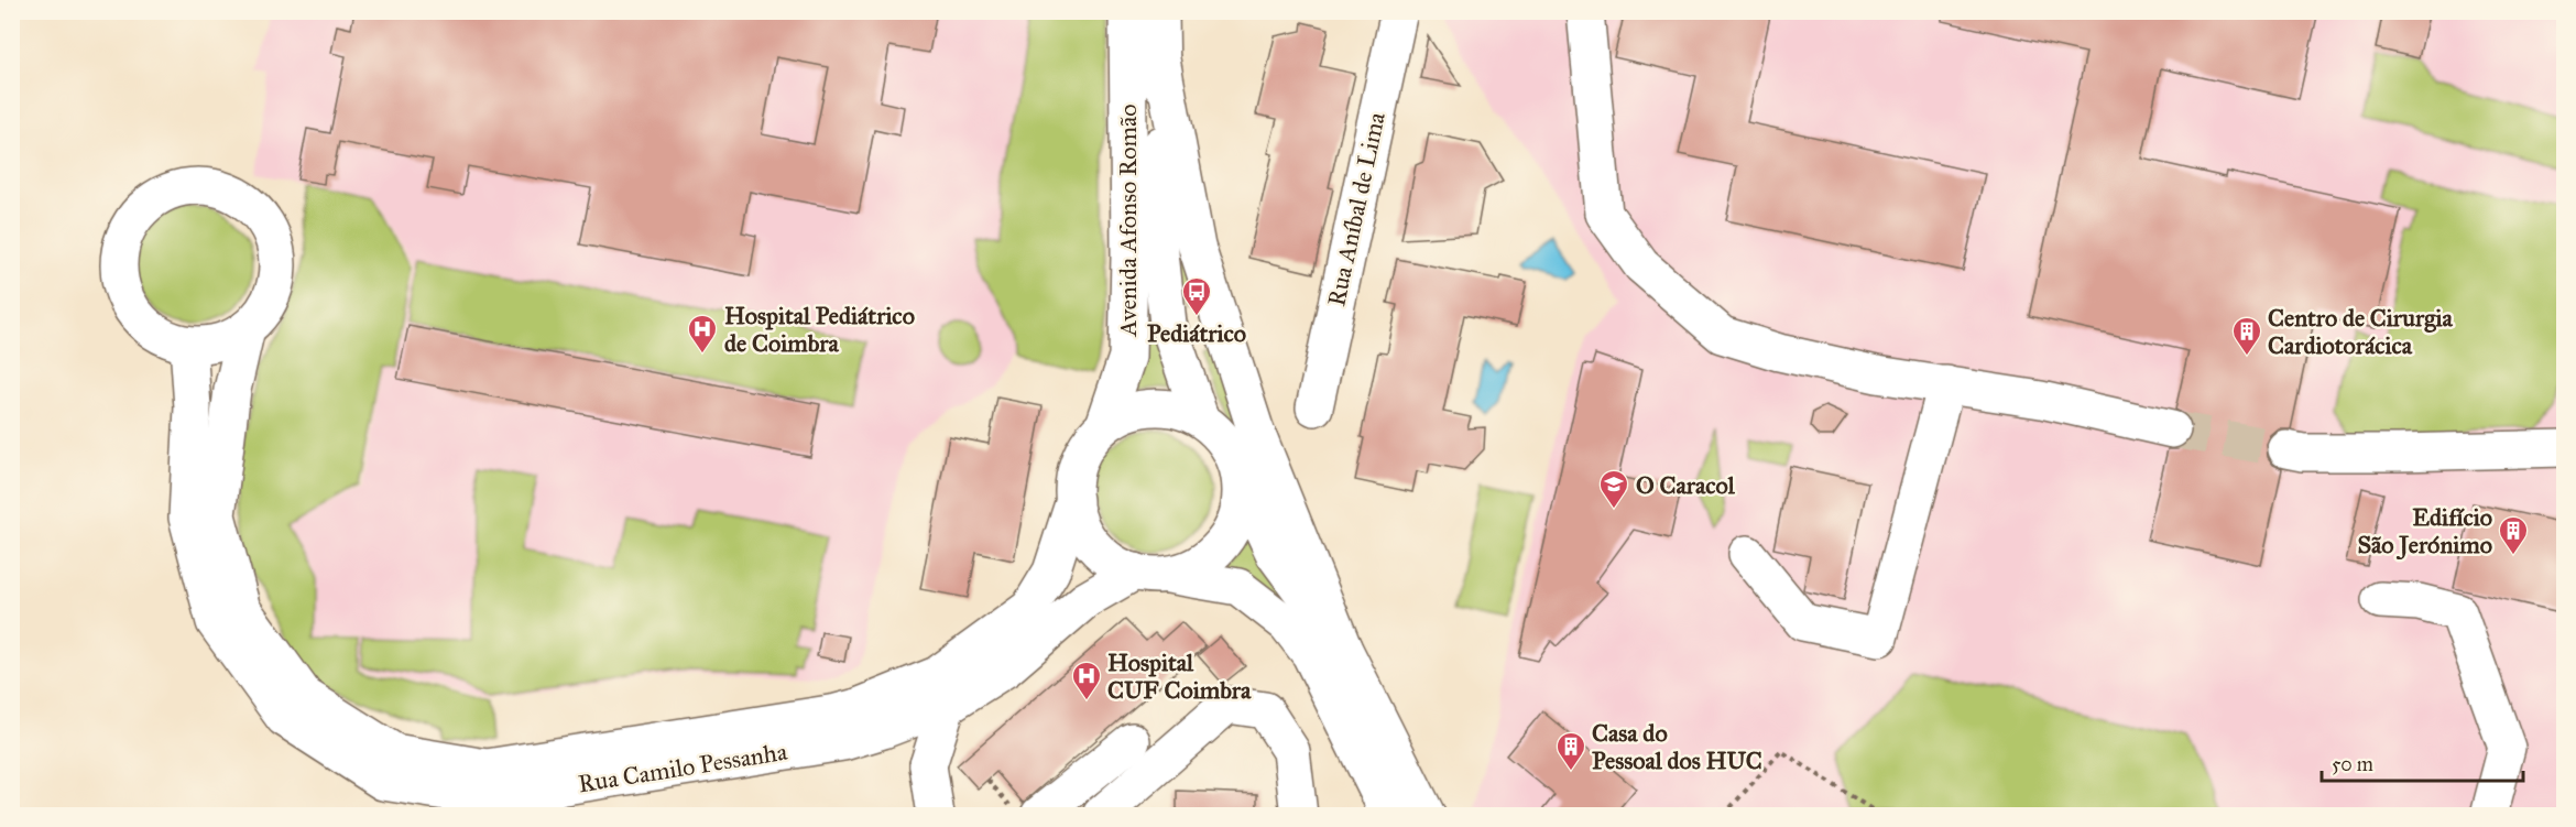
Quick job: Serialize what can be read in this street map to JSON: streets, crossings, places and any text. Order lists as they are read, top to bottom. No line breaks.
{"streets":{"street":["Rua Aníbal de Lima","Avenida Afonso Romão","Rua Camilo Pessanha"]},"crossings":[["Avenida Afonso Romão","Rua Camilo Pessanha"]],"places":{"bus stop":["Pediátrico"],"hospital":["Hospital Pediátrico de Coimbra","Hospital CUF Coimbra"],"building":["Centro de Cirurgia Cardiotorácica","Edifício São Jerónimo","Casa do Pessoal dos HUC"],"school or university":["O Caracol"]},"scale_bar":"50 m"}
